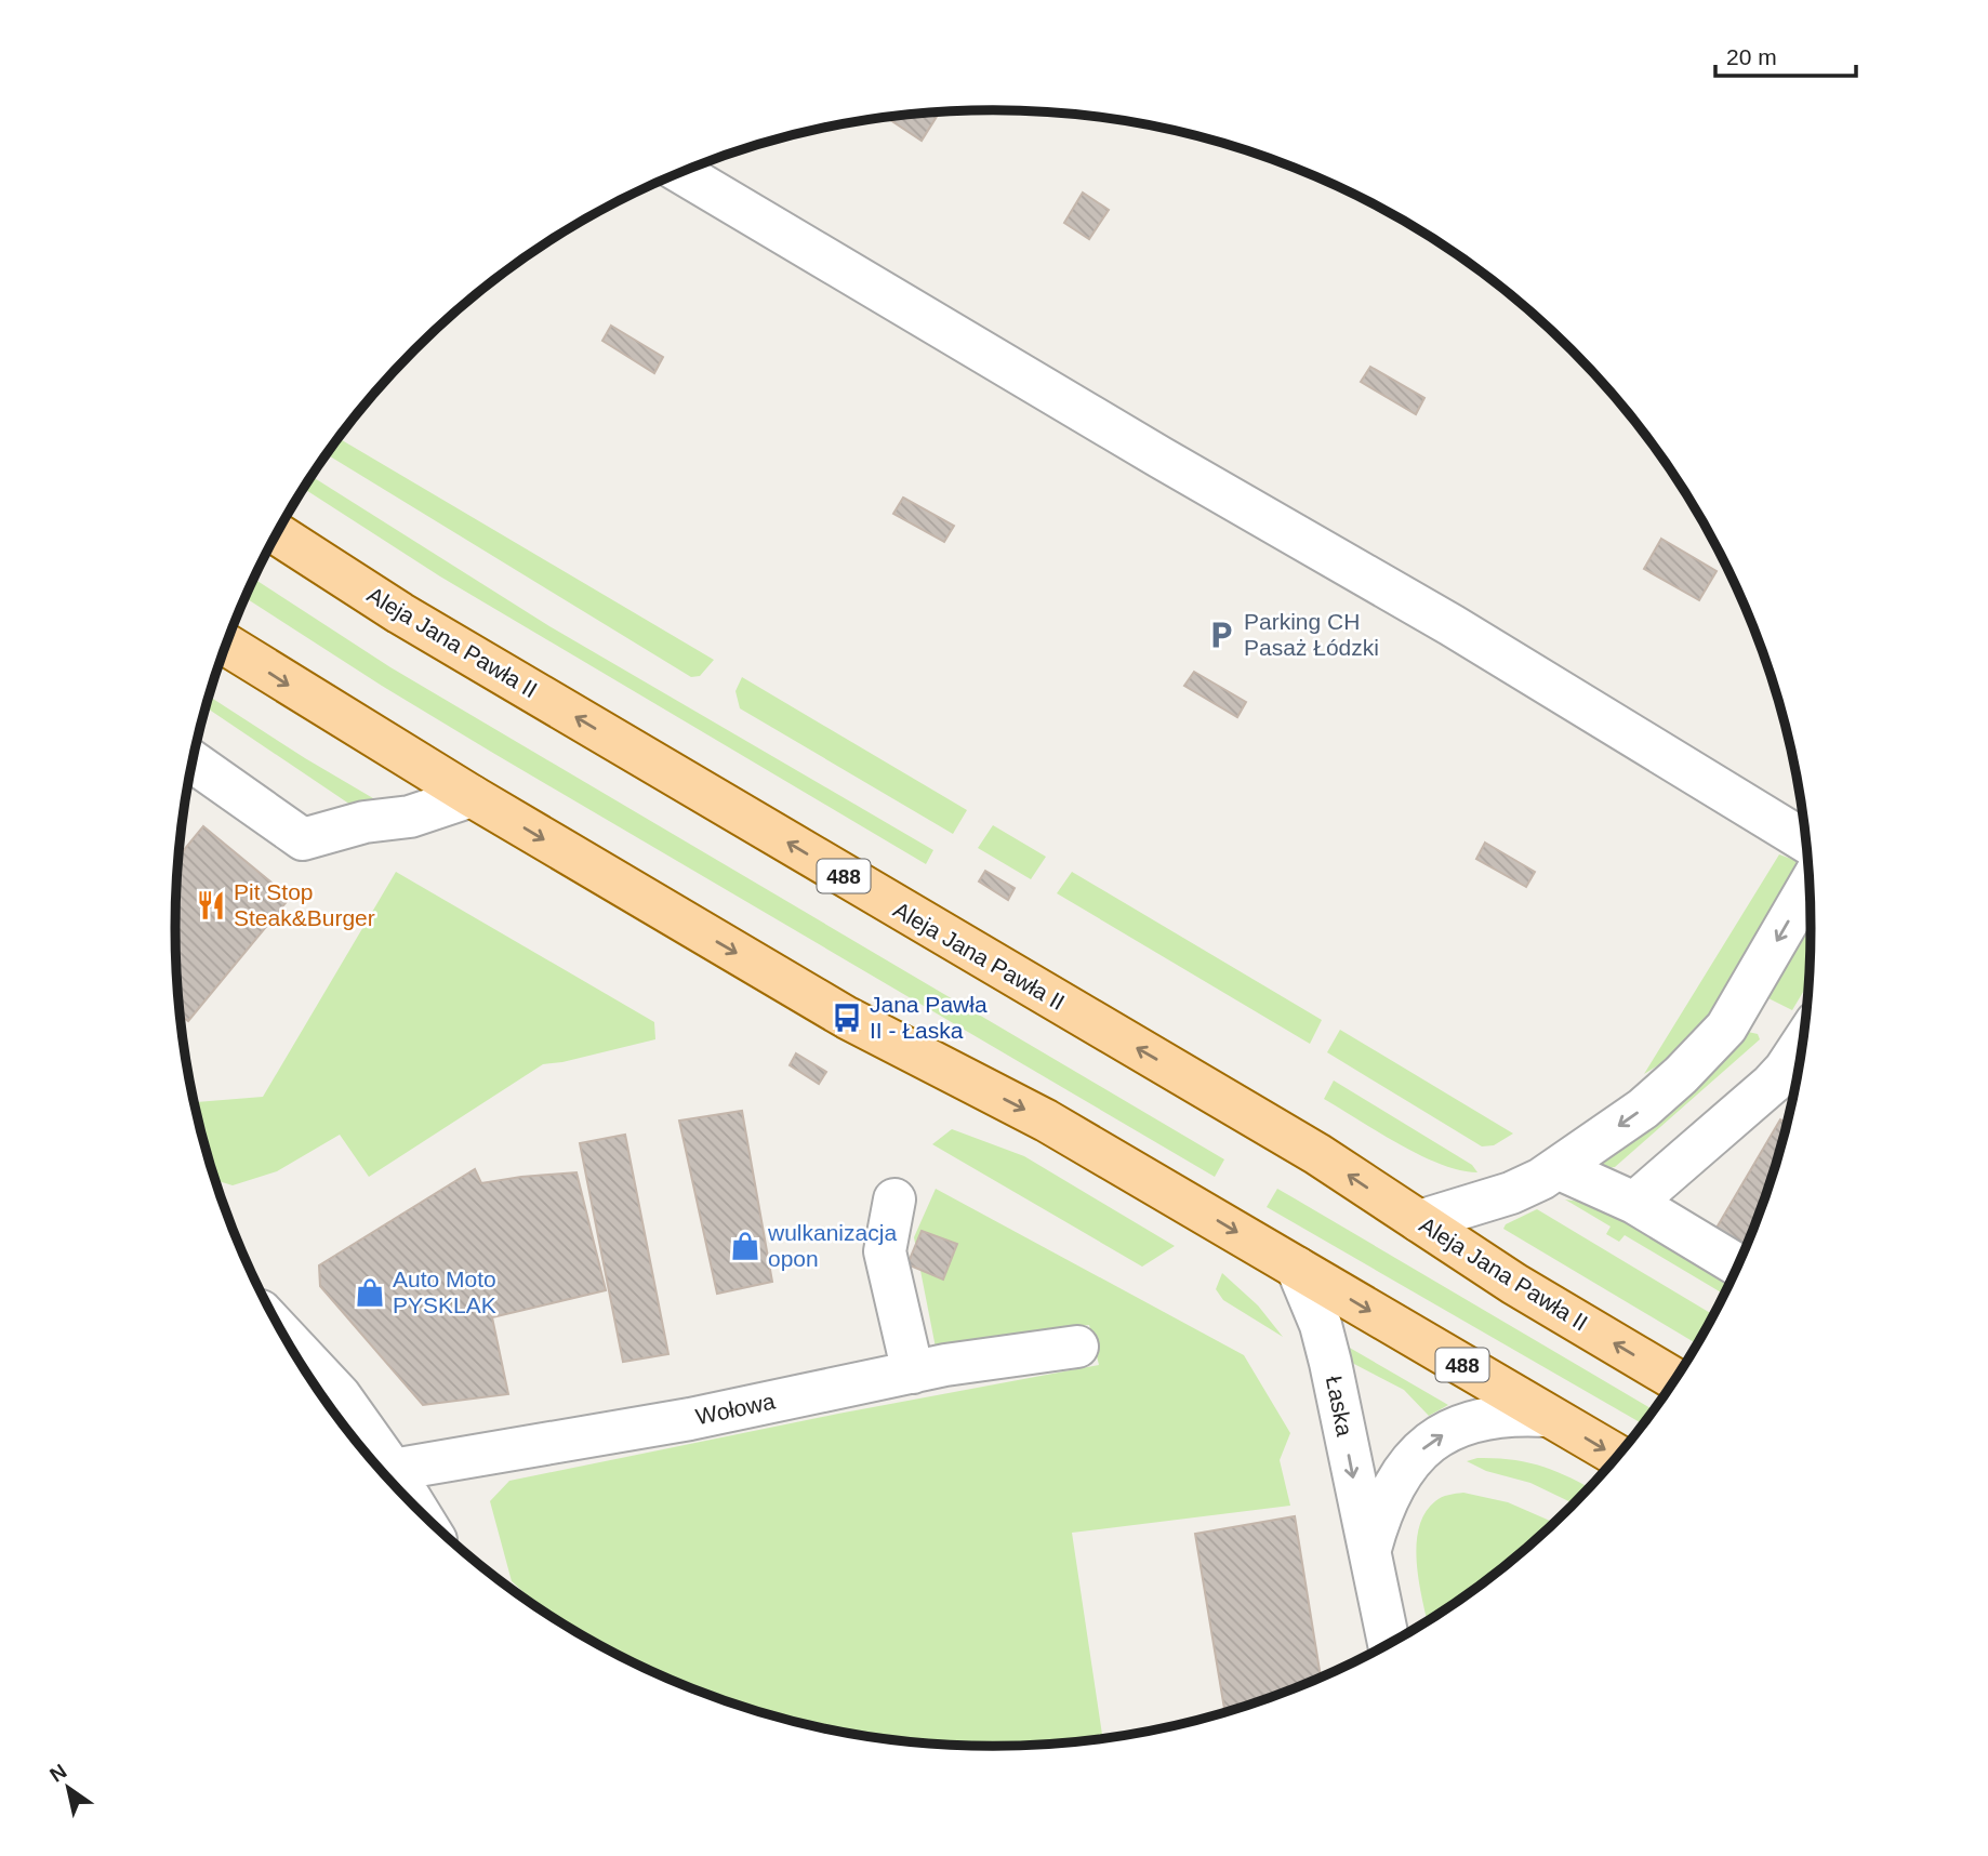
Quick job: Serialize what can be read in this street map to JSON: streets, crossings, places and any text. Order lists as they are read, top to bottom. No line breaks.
{"streets":{"main road":["Aleja Jana Pawła II","488"],"street":["Łaska","Wołowa"]},"crossings":[["488","Łaska"]],"places":{"parking":["Parking CH Pasaż Łódzki"],"restaurant":["Pit Stop Steak&Burger"],"bus stop":["Jana Pawła II - Łaska"],"shop":["wulkanizacja opon","Auto Moto PYSKLAK"]},"scale_bar":"20 m","north":"top left"}
